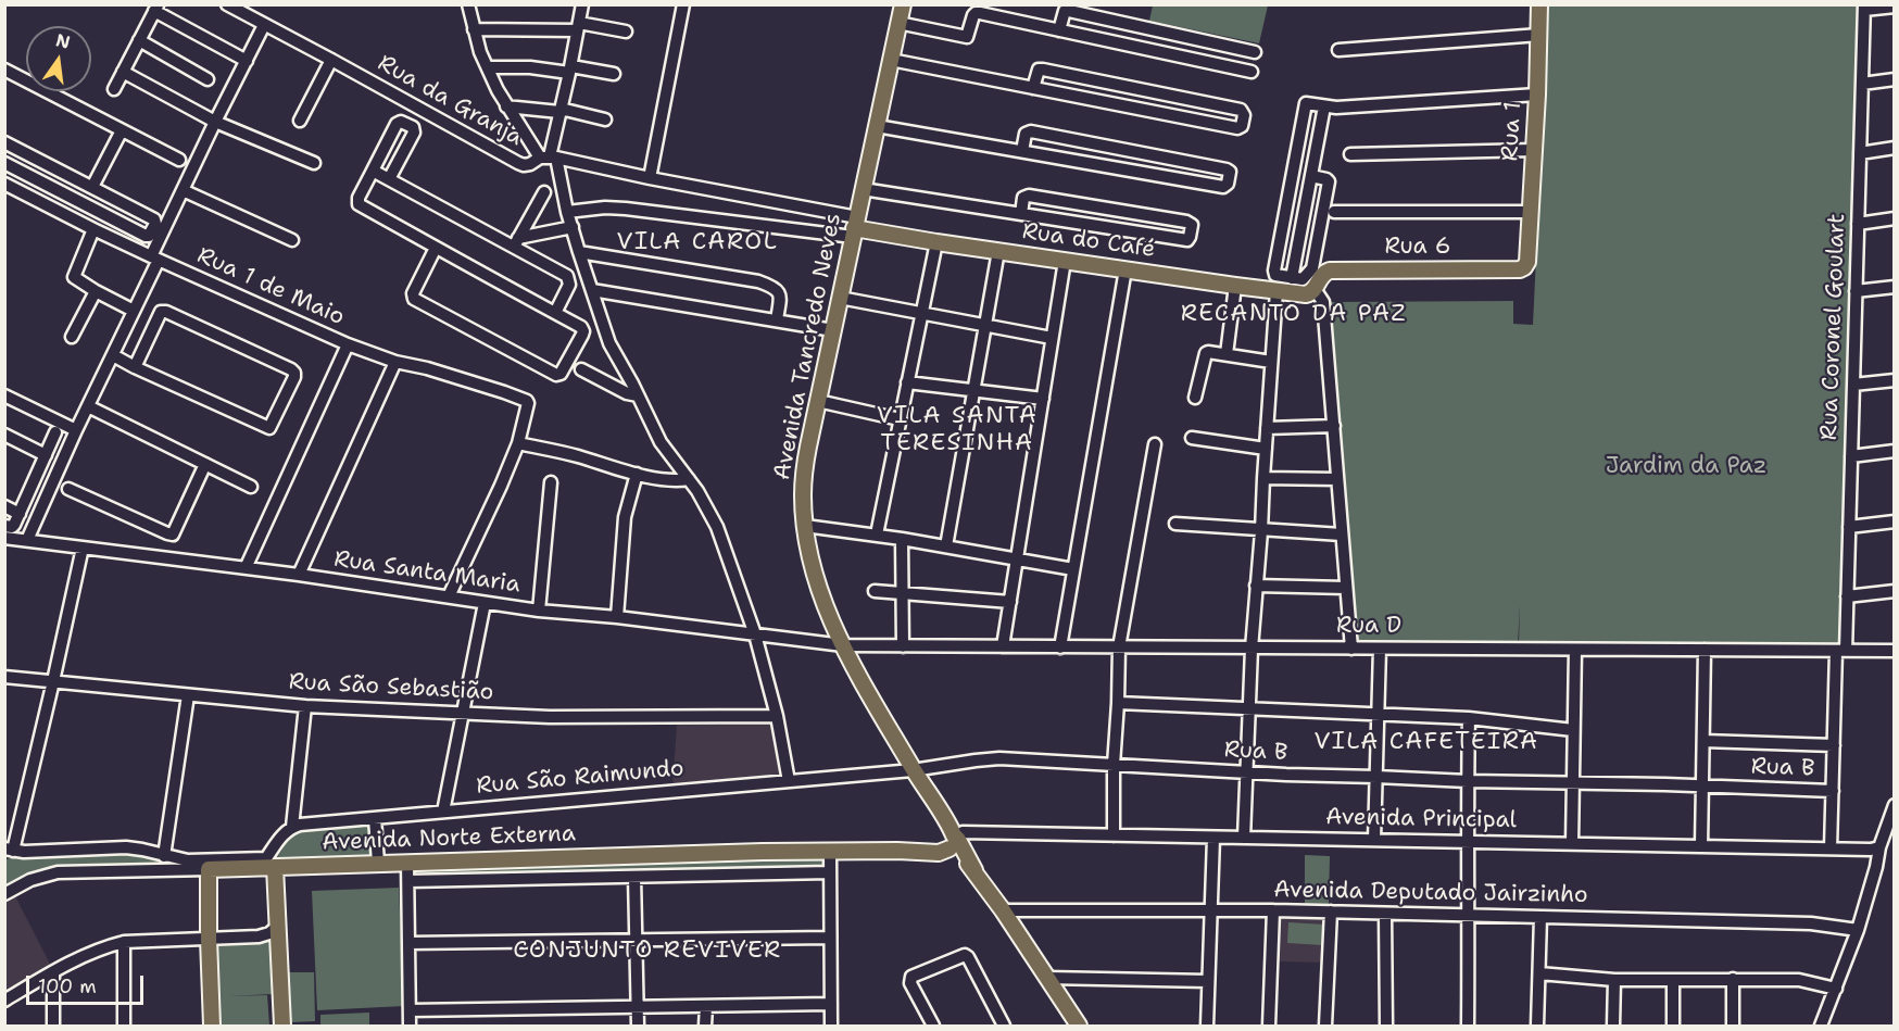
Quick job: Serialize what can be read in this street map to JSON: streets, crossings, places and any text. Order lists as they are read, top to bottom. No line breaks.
{"streets":{"main road":["Rua 1","Rua do Café","Rua 6","Avenida Tancredo Neves","Avenida Norte Externa"],"street":["Rua da Granja","Rua 1 de Maio","Rua Coronel Goulart","Rua Santa Maria","Rua D","Rua São Sebastião","Rua B","Rua São Raimundo","Avenida Principal","Avenida Deputado Jairzinho"]},"crossings":[["Rua da Granja","Rua do Café"],["Rua da Granja","Avenida Tancredo Neves"],["Rua 1","Rua 6"],["Rua do Café","Rua 6"],["Rua do Café","Avenida Tancredo Neves"],["Rua Coronel Goulart","Rua D"],["Rua Coronel Goulart","Rua B"],["Rua Coronel Goulart","Avenida Principal"],["Avenida Tancredo Neves","Rua Santa Maria"],["Avenida Tancredo Neves","Rua D"],["Avenida Tancredo Neves","Rua B"],["Avenida Tancredo Neves","Rua São Raimundo"],["Avenida Tancredo Neves","Avenida Principal"],["Avenida Tancredo Neves","Avenida Norte Externa"],["Avenida Tancredo Neves","Avenida Deputado Jairzinho"],["Rua Santa Maria","Rua D"],["Rua B","Rua São Raimundo"],["Avenida Principal","Avenida Norte Externa"]],"districts":["VILA CAROL","RECANTO DA PAZ","VILA SANTA TERESINHA","VILA CAFETEIRA","CONJUNTO REVIVER"],"parks":["Jardim da Paz"],"scale_bar":"100 m","north":"top"}
